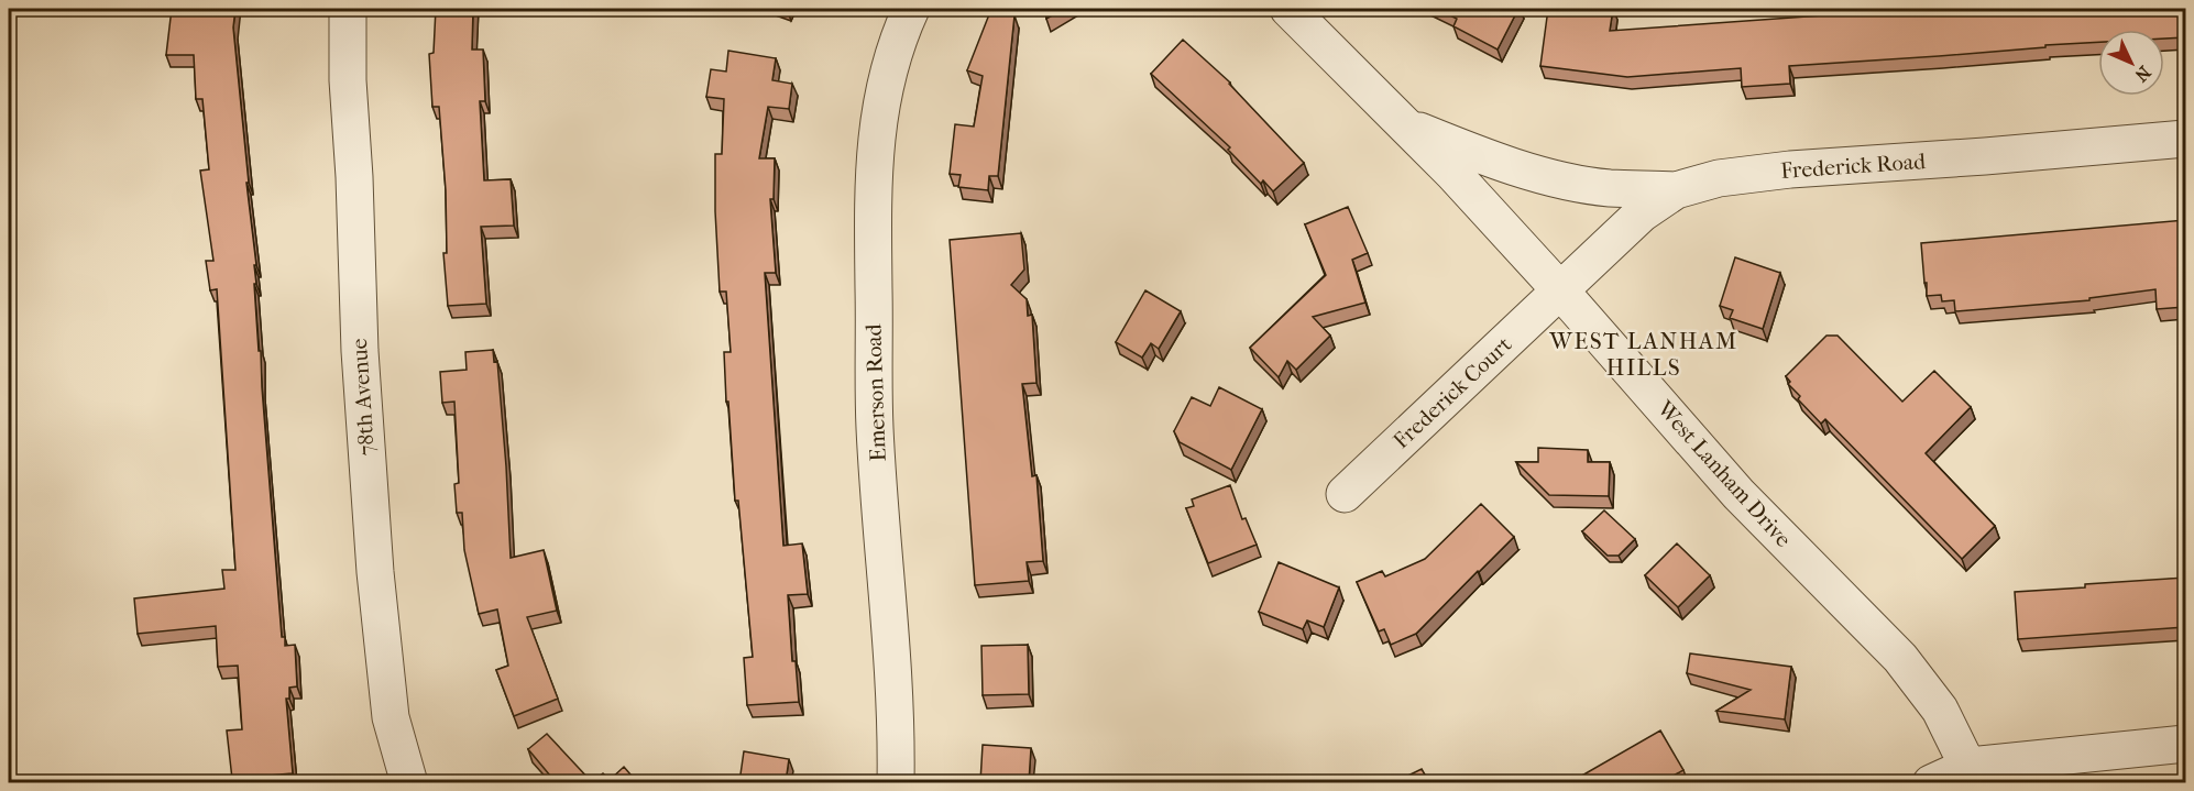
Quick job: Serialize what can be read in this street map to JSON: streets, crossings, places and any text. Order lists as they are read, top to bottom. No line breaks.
{"streets":{"street":["Frederick Road","Emerson Road","Frederick Court","78th Avenue","West Lanham Drive"]},"crossings":[["Frederick Road","Frederick Court"],["Frederick Road","West Lanham Drive"],["Frederick Court","West Lanham Drive"]],"districts":["WEST LANHAM HILLS"],"north":"bottom right"}
